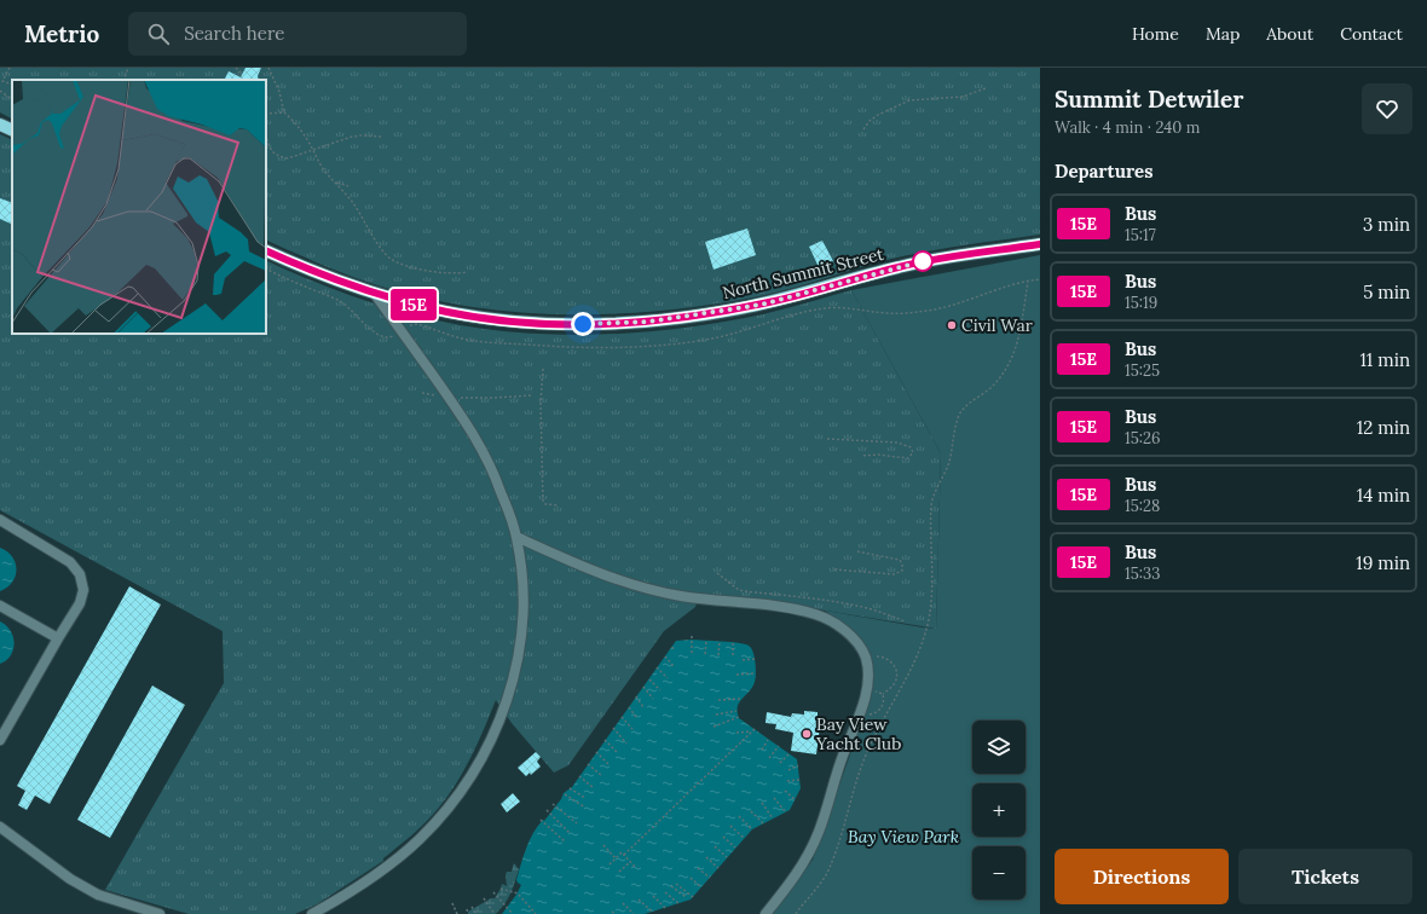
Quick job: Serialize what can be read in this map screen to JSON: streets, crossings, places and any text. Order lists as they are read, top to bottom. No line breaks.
{"streets":{"main road":["North Summit Street"]},"parks":["Bay View Park"],"places":["Civil War","Bay View Yacht Club"],"lines":["bus line 15E"],"page":{"header":"Metrio","search":"Search here","nav":["Home","Map","About","Contact"],"on_map":"15E","heading":[["Summit Detwiler","Walk · 4 min · 240 m"],"Departures"],"list":[{"mark":"15E","name":"Bus","note":"15:17","value":"3 min"},{"mark":"15E","name":"Bus","note":"15:19","value":"5 min"},{"mark":"15E","name":"Bus","note":"15:25","value":"11 min"},{"mark":"15E","name":"Bus","note":"15:26","value":"12 min"},{"mark":"15E","name":"Bus","note":"15:28","value":"14 min"},{"mark":"15E","name":"Bus","note":"15:33","value":"19 min"}],"map_buttons":["+","−"],"buttons":["Directions","Tickets"]}}
